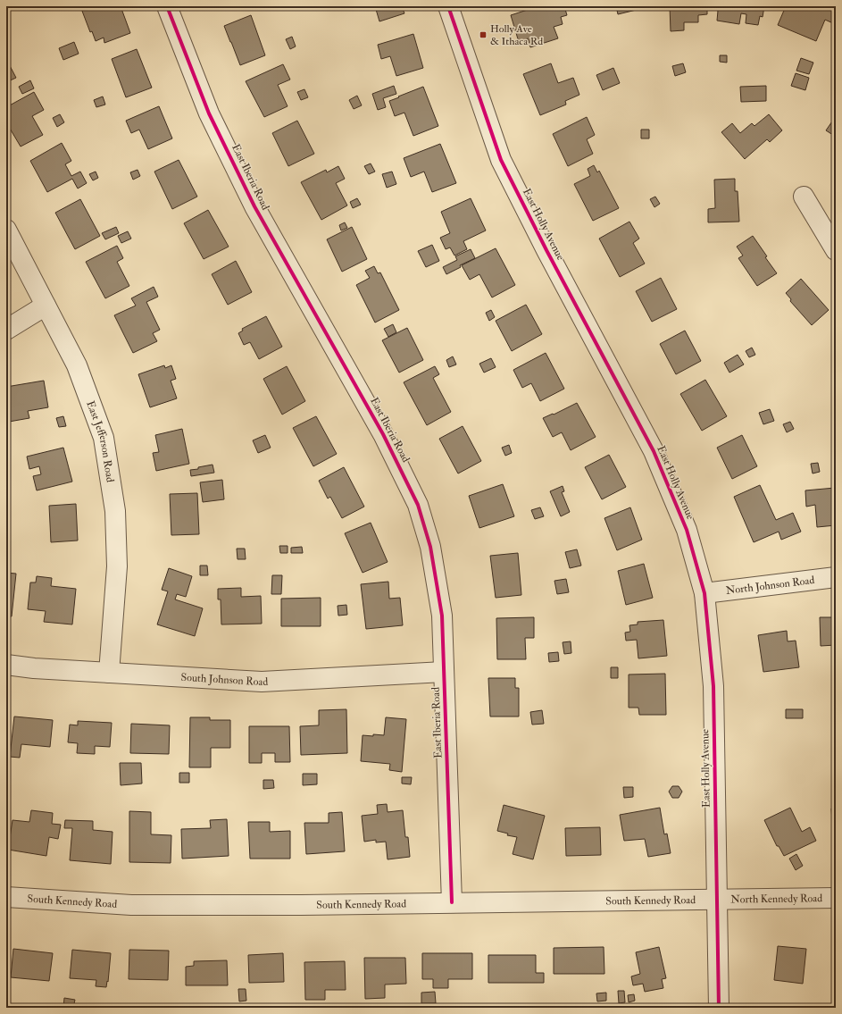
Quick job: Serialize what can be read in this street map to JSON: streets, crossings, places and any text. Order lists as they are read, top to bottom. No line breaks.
{"streets":{"street":["East Iberia Road","East Holly Avenue","East Jefferson Road","North Johnson Road","South Johnson Road","North Kennedy Road","South Kennedy Road"]},"crossings":[["East Iberia Road","South Johnson Road"],["East Iberia Road","South Kennedy Road"],["East Holly Avenue","North Johnson Road"],["East Holly Avenue","North Kennedy Road"],["East Holly Avenue","South Kennedy Road"],["East Jefferson Road","South Johnson Road"],["North Kennedy Road","South Kennedy Road"]],"places":{"transit":["Holly Ave & Ithaca Rd"]}}
